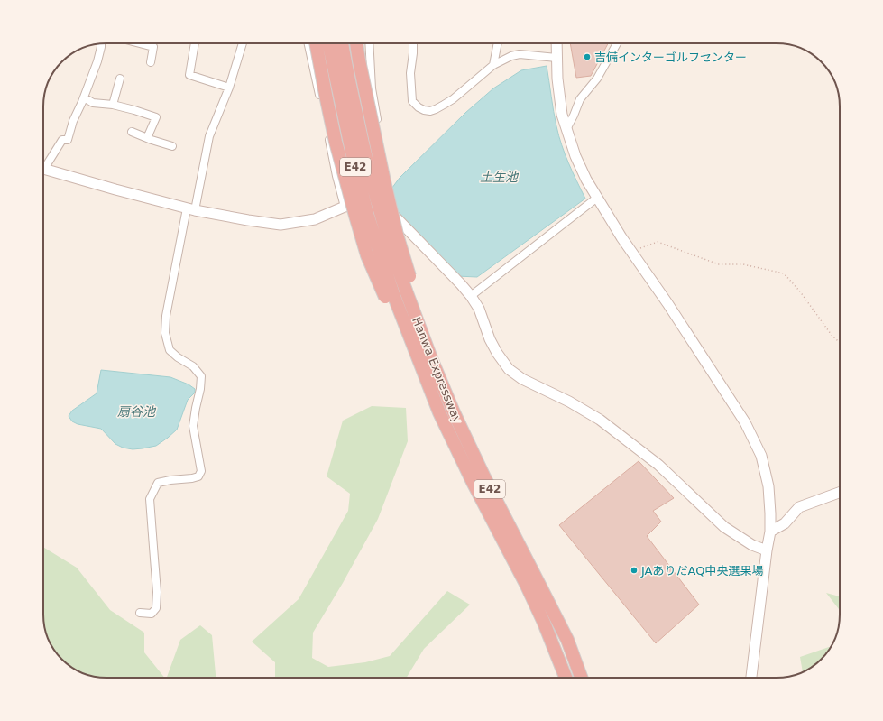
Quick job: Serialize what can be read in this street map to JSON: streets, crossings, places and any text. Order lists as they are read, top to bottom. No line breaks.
{"streets":{"highway":["E42","Hanwa Expressway"]},"crossings":[["E42","Hanwa Expressway"]],"water":["土生池","扇谷池"],"places":["吉備インターゴルフセンター","JAありだAQ中央選果場"]}
